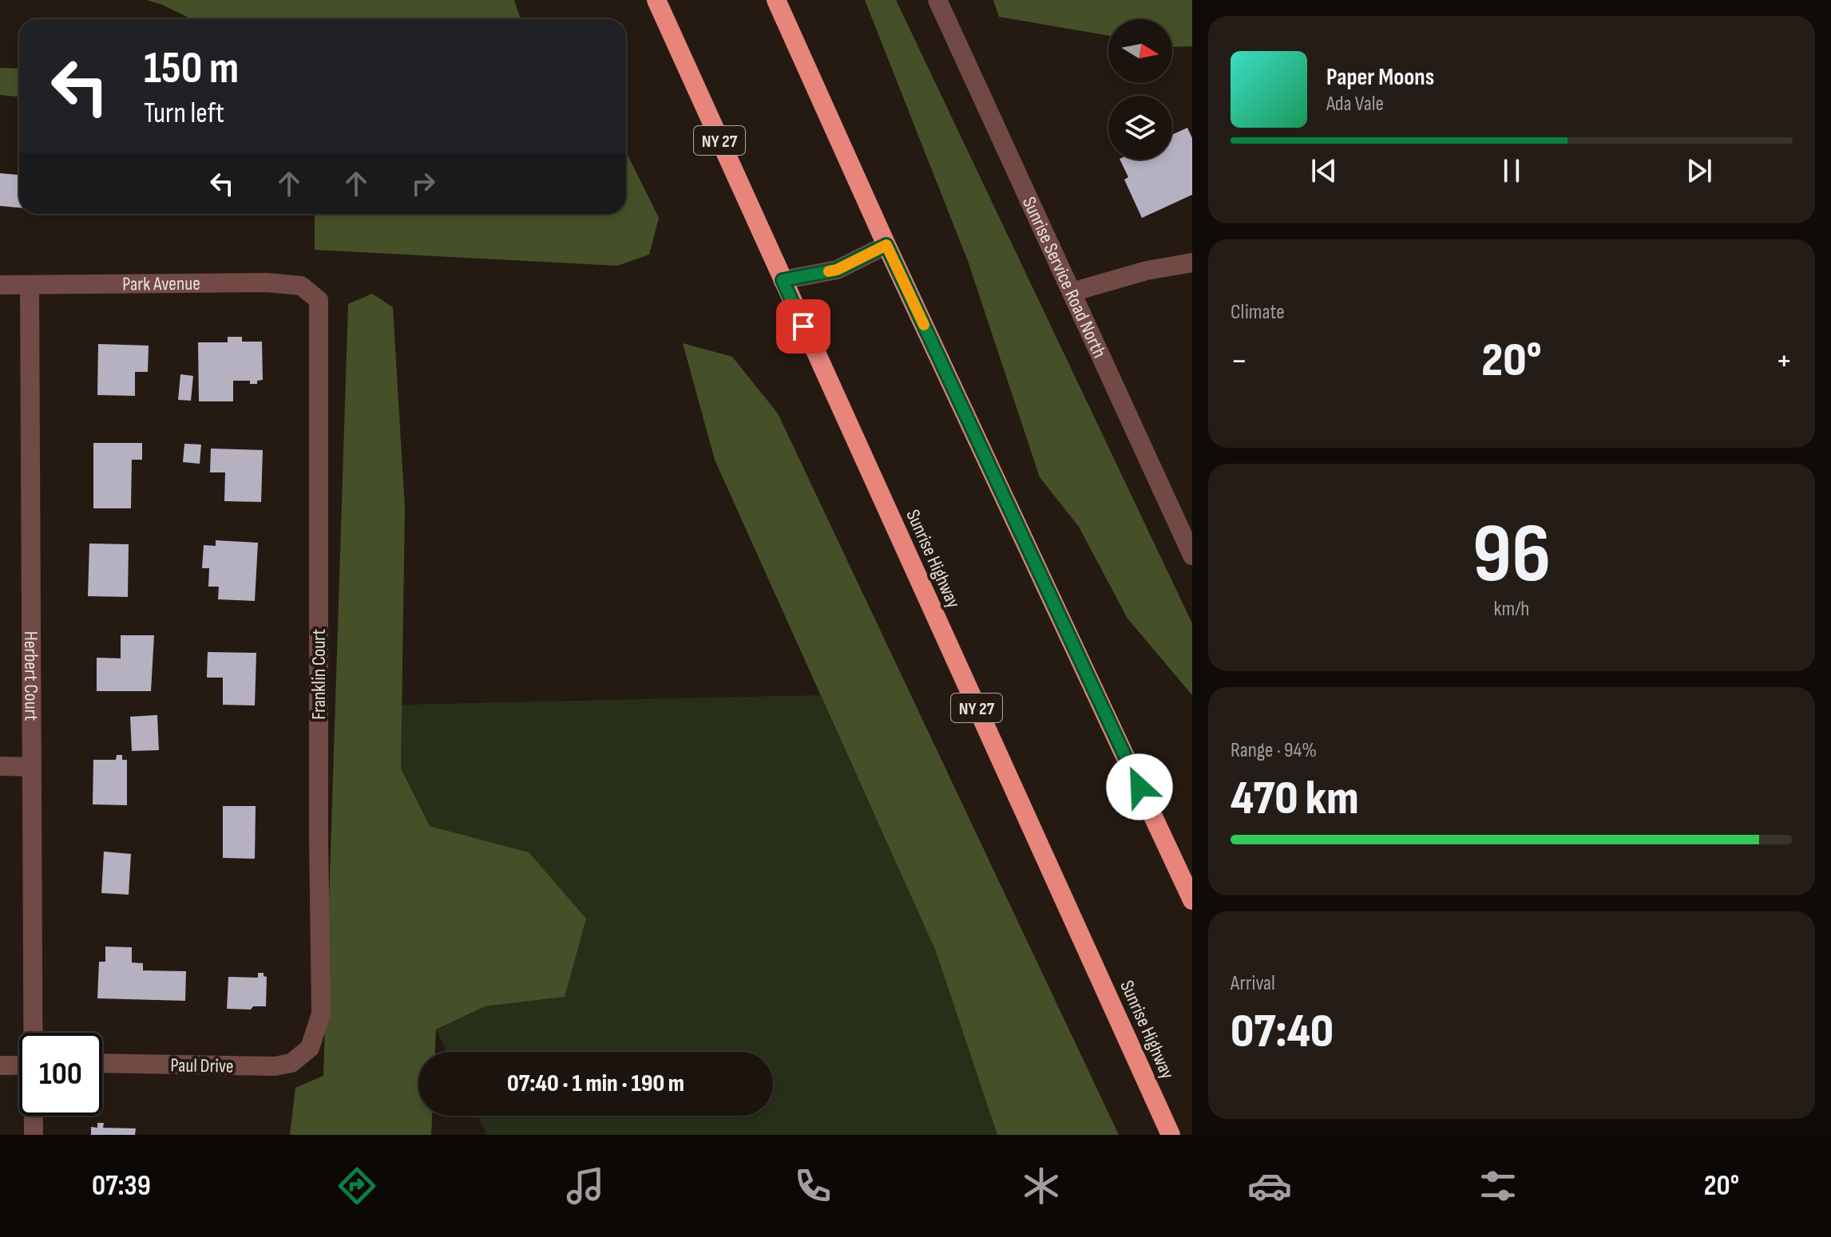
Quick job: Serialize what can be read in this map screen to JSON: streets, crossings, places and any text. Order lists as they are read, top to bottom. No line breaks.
{"streets":{"highway":["NY 27","Sunrise Highway"],"street":["Sunrise Service Road North","Park Avenue","Franklin Court","Herbert Court","Paul Drive"]},"crossings":[["Park Avenue","Franklin Court"],["Park Avenue","Herbert Court"],["Franklin Court","Paul Drive"]],"north":"right","page":{"turn":["150 m","Turn left"],"song":["Paper Moons","Ada Vale"],"tile":["Climate",["96","km/h"],["Range · 94%","470 km"],["Arrival","07:40"]],"heat":["−","20°","+"],"limit":"100","trip":"07:40 · 1 min · 190 m","tabs":["07:39","20°"]}}
